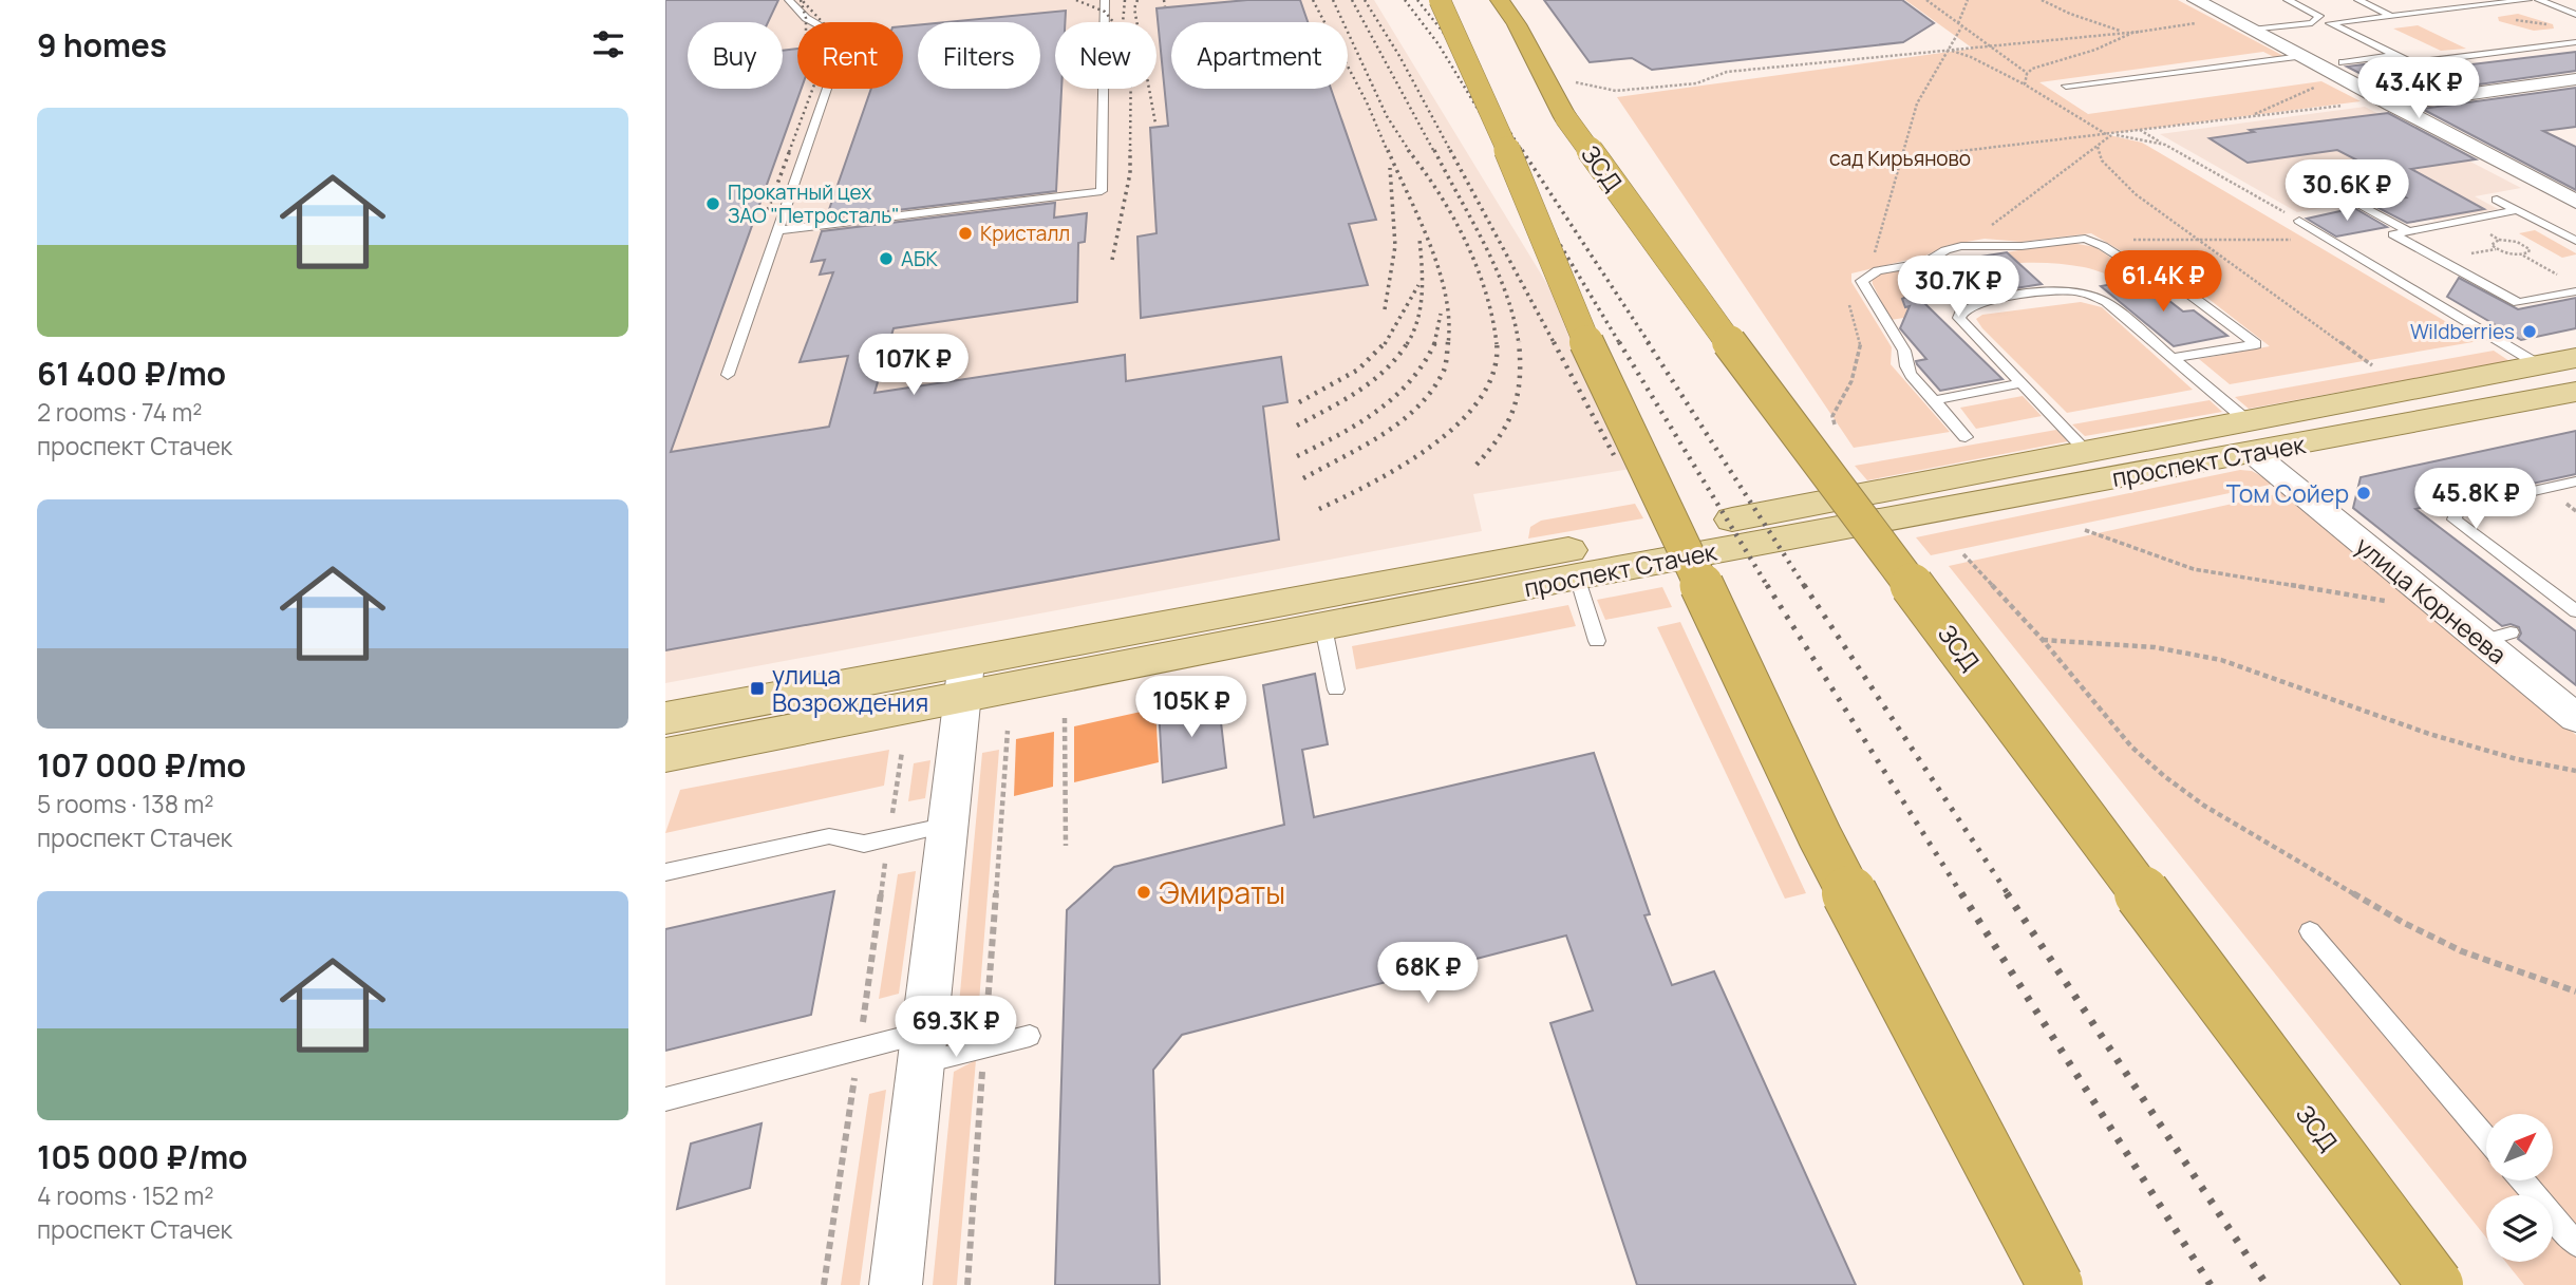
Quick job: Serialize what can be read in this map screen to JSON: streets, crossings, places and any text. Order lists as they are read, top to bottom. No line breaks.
{"streets":{"highway":["ЗСД"],"main road":["проспект Стачек"],"street":["улица Корнеева"]},"crossings":[["проспект Стачек","улица Корнеева"]],"parks":["сад Кирьяново"],"places":{"other":["Прокатный цех ЗАО \"Петросталь\"","Кристалл","АБК","Wildberries","Том Сойер","Эмираты"],"transit":["улица Возрождения"]},"north":"top right","page":{"heading":"9 homes","chip":["Buy","Rent","Filters","New","Apartment"],"price":["43.4K ₽","30.6K ₽","61.4K ₽","30.7K ₽","107K ₽","45.8K ₽","105K ₽","68K ₽","69.3K ₽"],"list":[{"name":"61 400 ₽/mo","note":"2 rooms · 74 m² · проспект Стачек"},{"name":"107 000 ₽/mo","note":"5 rooms · 138 m² · проспект Стачек"},{"name":"105 000 ₽/mo","note":"4 rooms · 152 m² · проспект Стачек"}]}}
